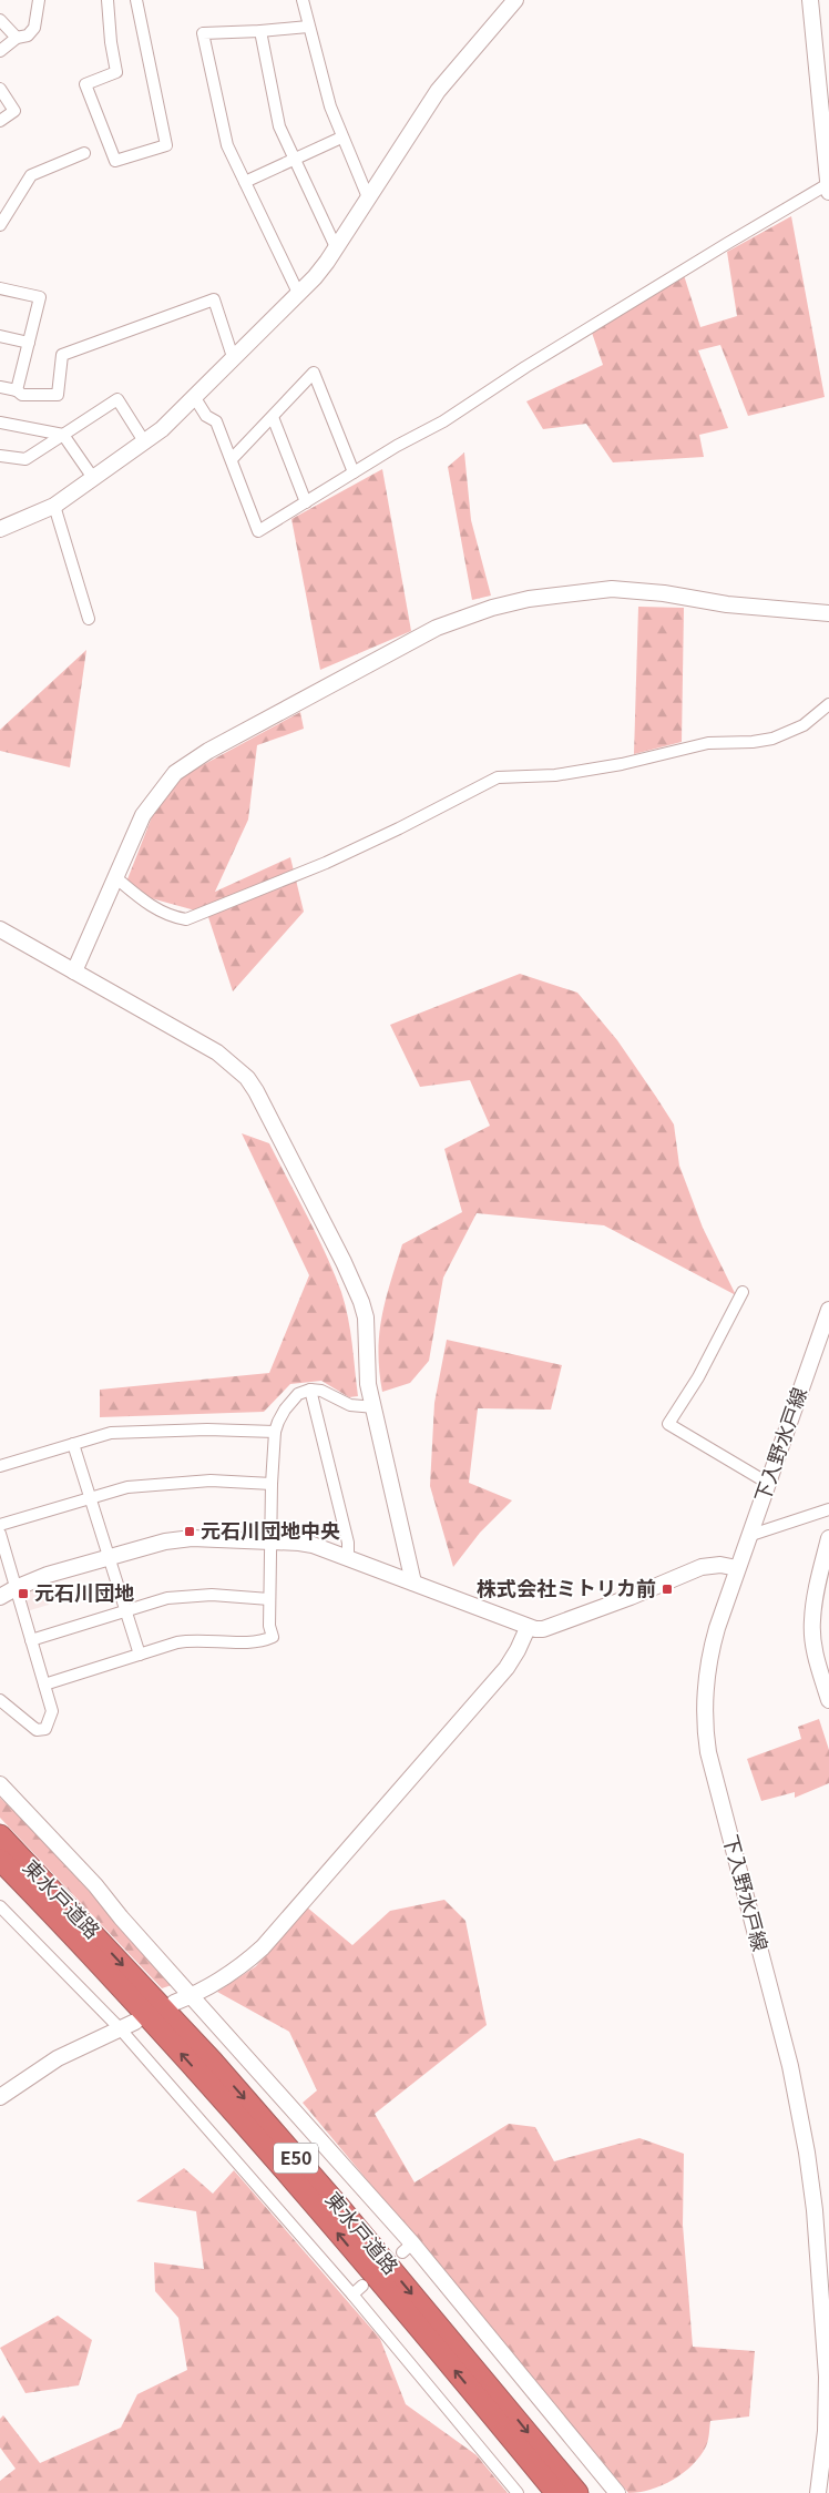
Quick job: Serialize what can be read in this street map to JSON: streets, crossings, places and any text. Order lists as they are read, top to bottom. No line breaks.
{"streets":{"highway":["東水戸道路","E50"],"street":["下入野水戸線"]},"places":{"transit":["元石川団地中央","株式会社ミトリカ前","元石川団地"]}}
